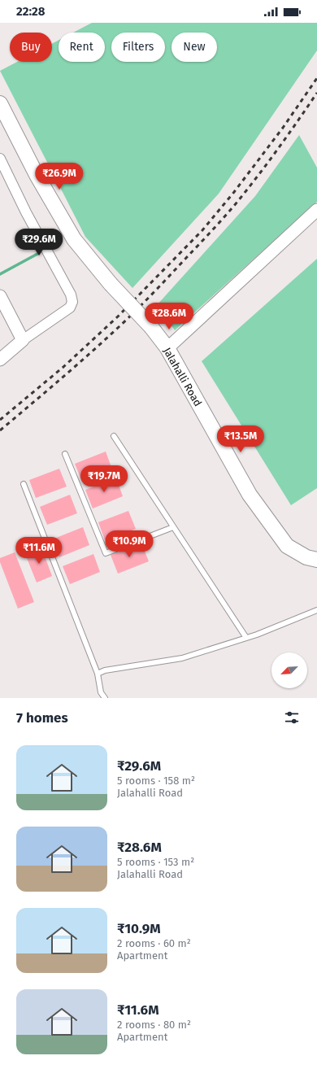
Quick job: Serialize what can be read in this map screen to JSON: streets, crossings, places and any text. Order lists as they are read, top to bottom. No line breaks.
{"streets":{"main road":["Jalahalli Road"]},"north":"bottom left","page":{"status":"22:28","chip":["Buy","Rent","Filters","New"],"price":["₹26.9M","₹29.6M","₹28.6M","₹13.5M","₹19.7M","₹10.9M","₹11.6M"],"heading":"7 homes","list":[{"name":"₹29.6M","note":"5 rooms · 158 m² · Jalahalli Road"},{"name":"₹28.6M","note":"5 rooms · 153 m² · Jalahalli Road"},{"name":"₹10.9M","note":"2 rooms · 60 m² · Apartment"},{"name":"₹11.6M","note":"2 rooms · 80 m² · Apartment"}]}}
